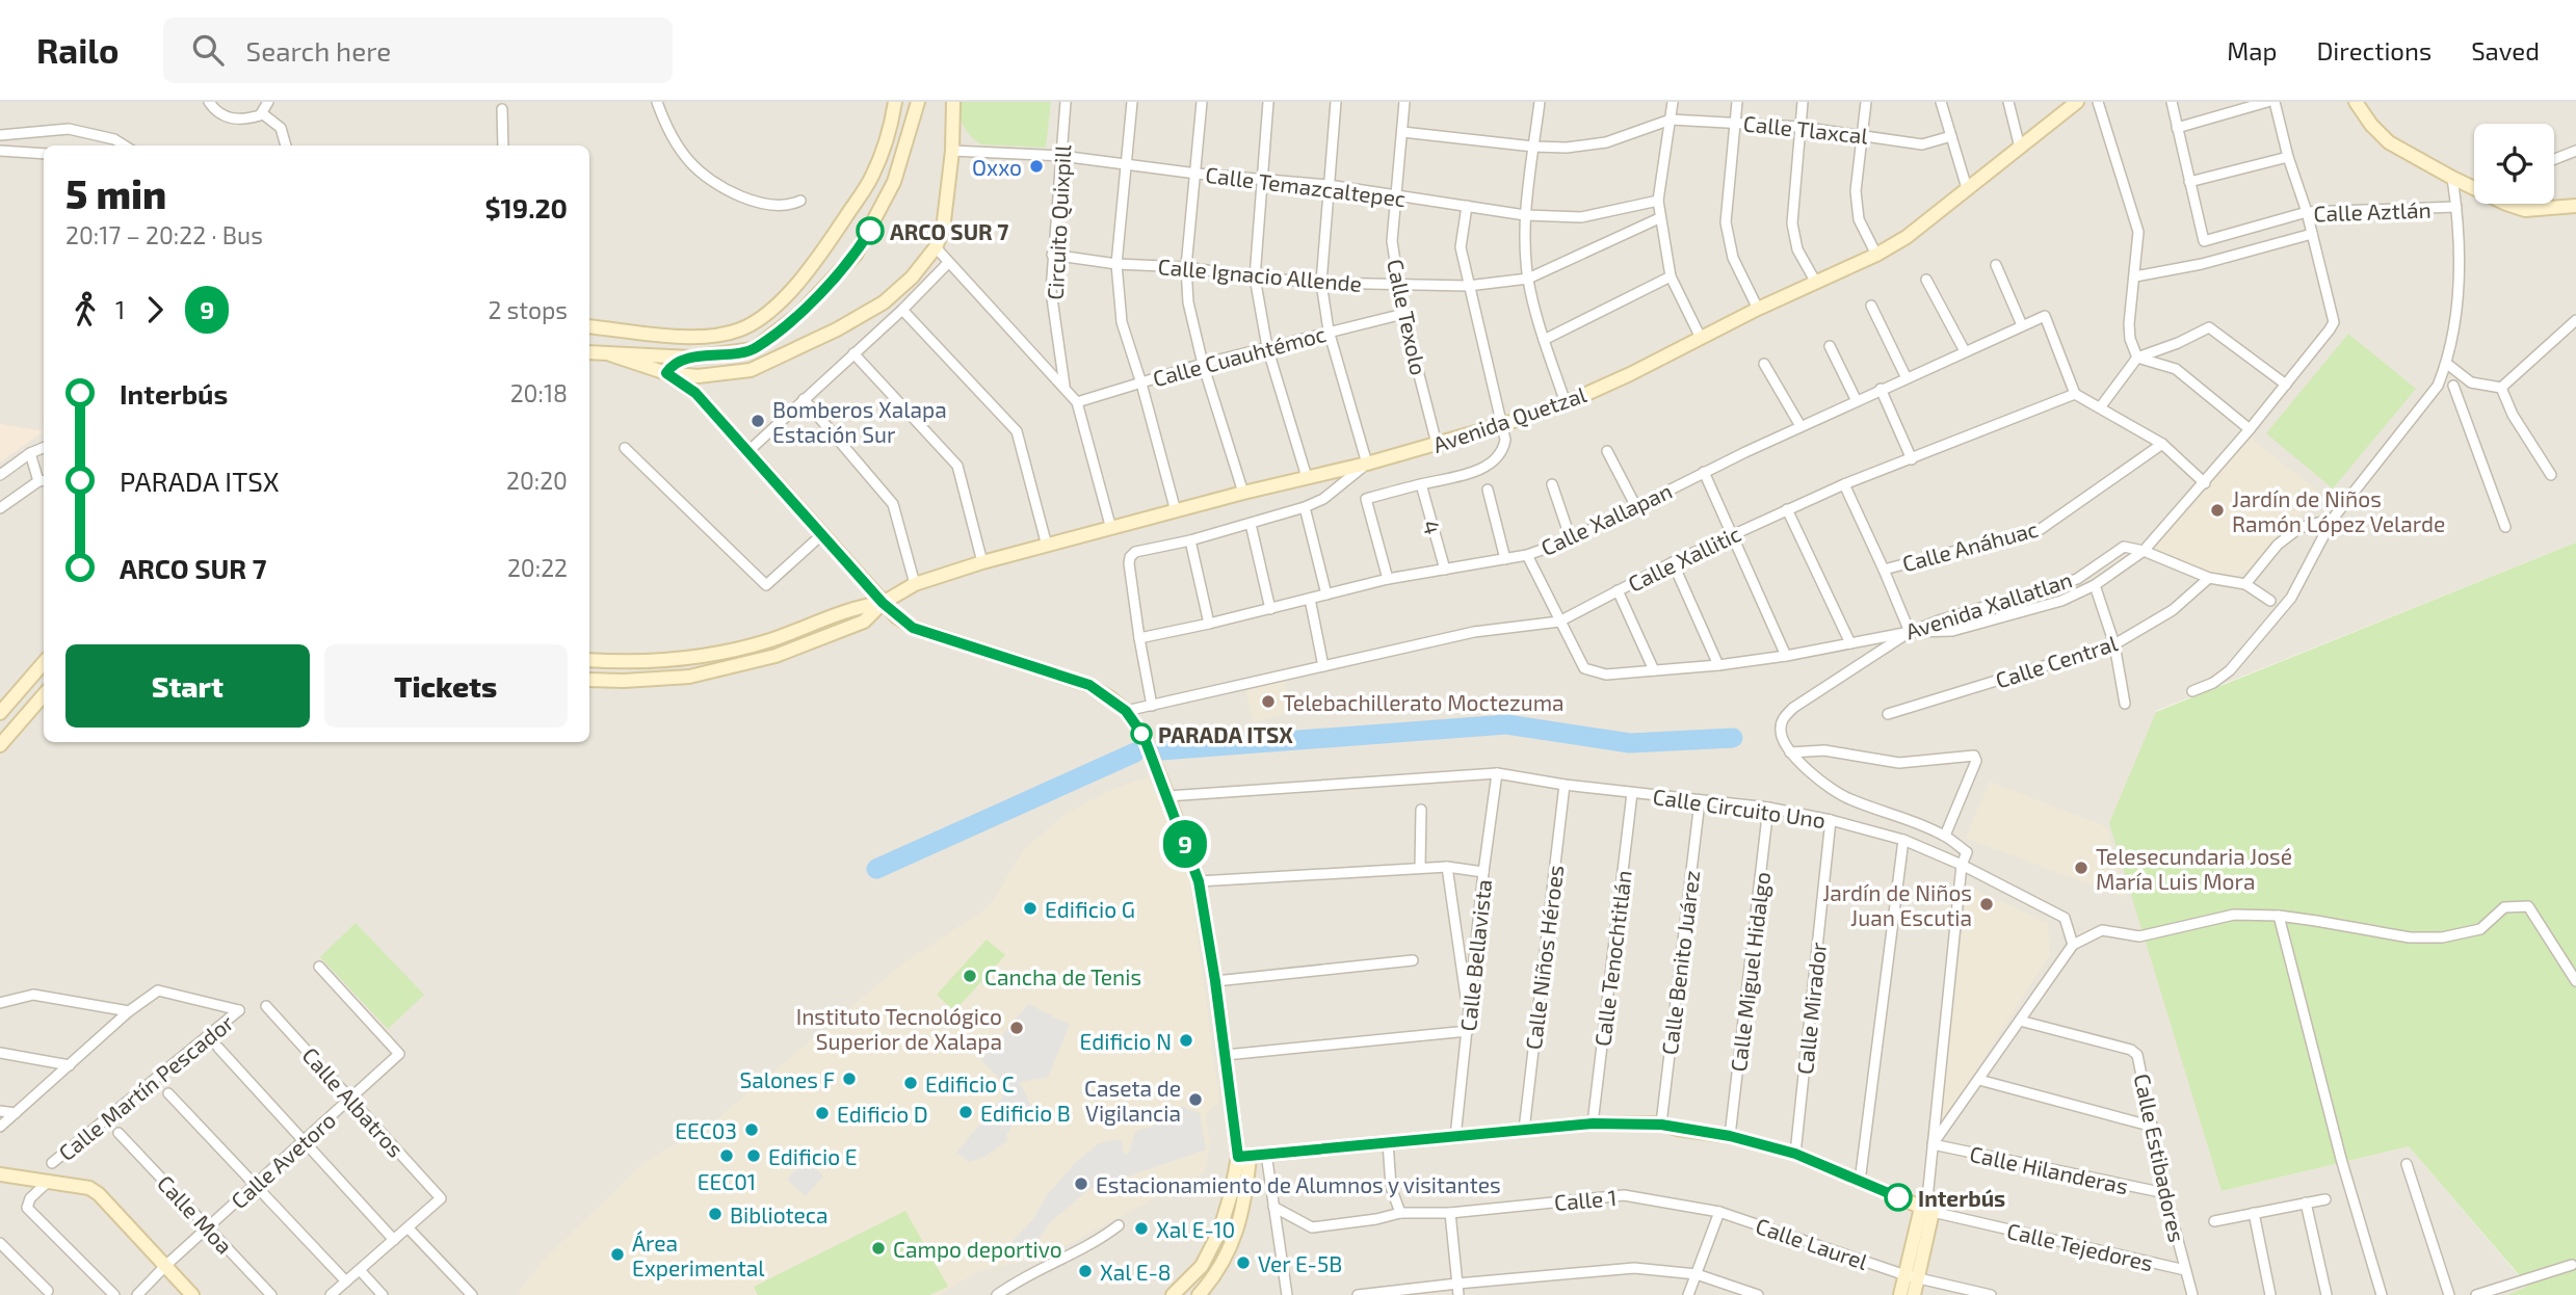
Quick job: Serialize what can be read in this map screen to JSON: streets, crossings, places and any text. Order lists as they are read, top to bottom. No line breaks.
{"streets":{"street":["Calle Tlaxcal","Calle Temazcaltepec","Calle Aztlán","Circuito Quixpill","Calle Ignacio Allende","Calle Texolo","Calle Cuauhtémoc","Avenida Quetzal","Calle Xallapan","4","Calle Anáhuac","Calle Xallitic","Avenida Xallatlan","Calle Central","Calle Circuito Uno","Calle Bellavista","Calle Niños Héroes","Calle Tenochtitlán","Calle Benito Juárez","Calle Miguel Hidalgo","Calle Mirador","Calle Martín Pescador","Calle Albatros","Calle Estibadores","Calle Avetoro","Calle Hilanderas","Calle 1","Calle Moa","Calle Laurel","Calle Tejedores"]},"crossings":[["Calle Tlaxcal","Calle Texolo"],["Calle Temazcaltepec","Circuito Quixpill"],["Calle Temazcaltepec","Calle Texolo"],["Circuito Quixpill","Calle Ignacio Allende"],["Calle Ignacio Allende","Calle Texolo"],["Calle Texolo","Calle Cuauhtémoc"],["Calle Texolo","Avenida Quetzal"],["Calle Xallapan","4"],["Calle Xallapan","Calle Xallitic"],["Calle Xallapan","Avenida Xallatlan"],["Calle Xallitic","Avenida Xallatlan"],["Calle Circuito Uno","Calle Bellavista"],["Calle Circuito Uno","Calle Niños Héroes"],["Calle Circuito Uno","Calle Tenochtitlán"],["Calle Circuito Uno","Calle Benito Juárez"],["Calle Circuito Uno","Calle Miguel Hidalgo"],["Calle Circuito Uno","Calle Mirador"],["Calle Albatros","Calle Avetoro"],["Calle Estibadores","Calle Hilanderas"],["Calle Estibadores","Calle Tejedores"],["Calle Avetoro","Calle Moa"],["Calle 1","Calle Laurel"]],"places":["Oxxo","ARCO SUR 7","Bomberos Xalapa Estación Sur","Jardín de Niños Ramón López Velarde","Telebachillerato Moctezuma","PARADA ITSX","Telesecundaria José María Luis Mora","Jardín de Niños Juan Escutia","Edificio G","Cancha de Tenis","Instituto Tecnológico Superior de Xalapa","Edificio N","Salones F","Edificio C","Caseta de Vigilancia","Edificio B","Edificio D","EEC03","EEC01","Edificio E","Estacionamiento de Alumnos y visitantes","Interbús","Biblioteca","Xal E-10","Campo deportivo","Área Experimental","Ver E-5B","Xal E-8"],"lines":["bus line 9"],"page":{"header":"Railo","search":"Search here","nav":["Map","Directions","Saved"],"on_map":"9","heading":["5 min","20:17 – 20:22 · Bus","$19.20"],"legs":["1","9","2 stops"],"list":[{"name":"Interbús","value":"20:18"},{"name":"PARADA ITSX","value":"20:20"},{"name":"ARCO SUR 7","value":"20:22"}],"buttons":["Start","Tickets"]}}
